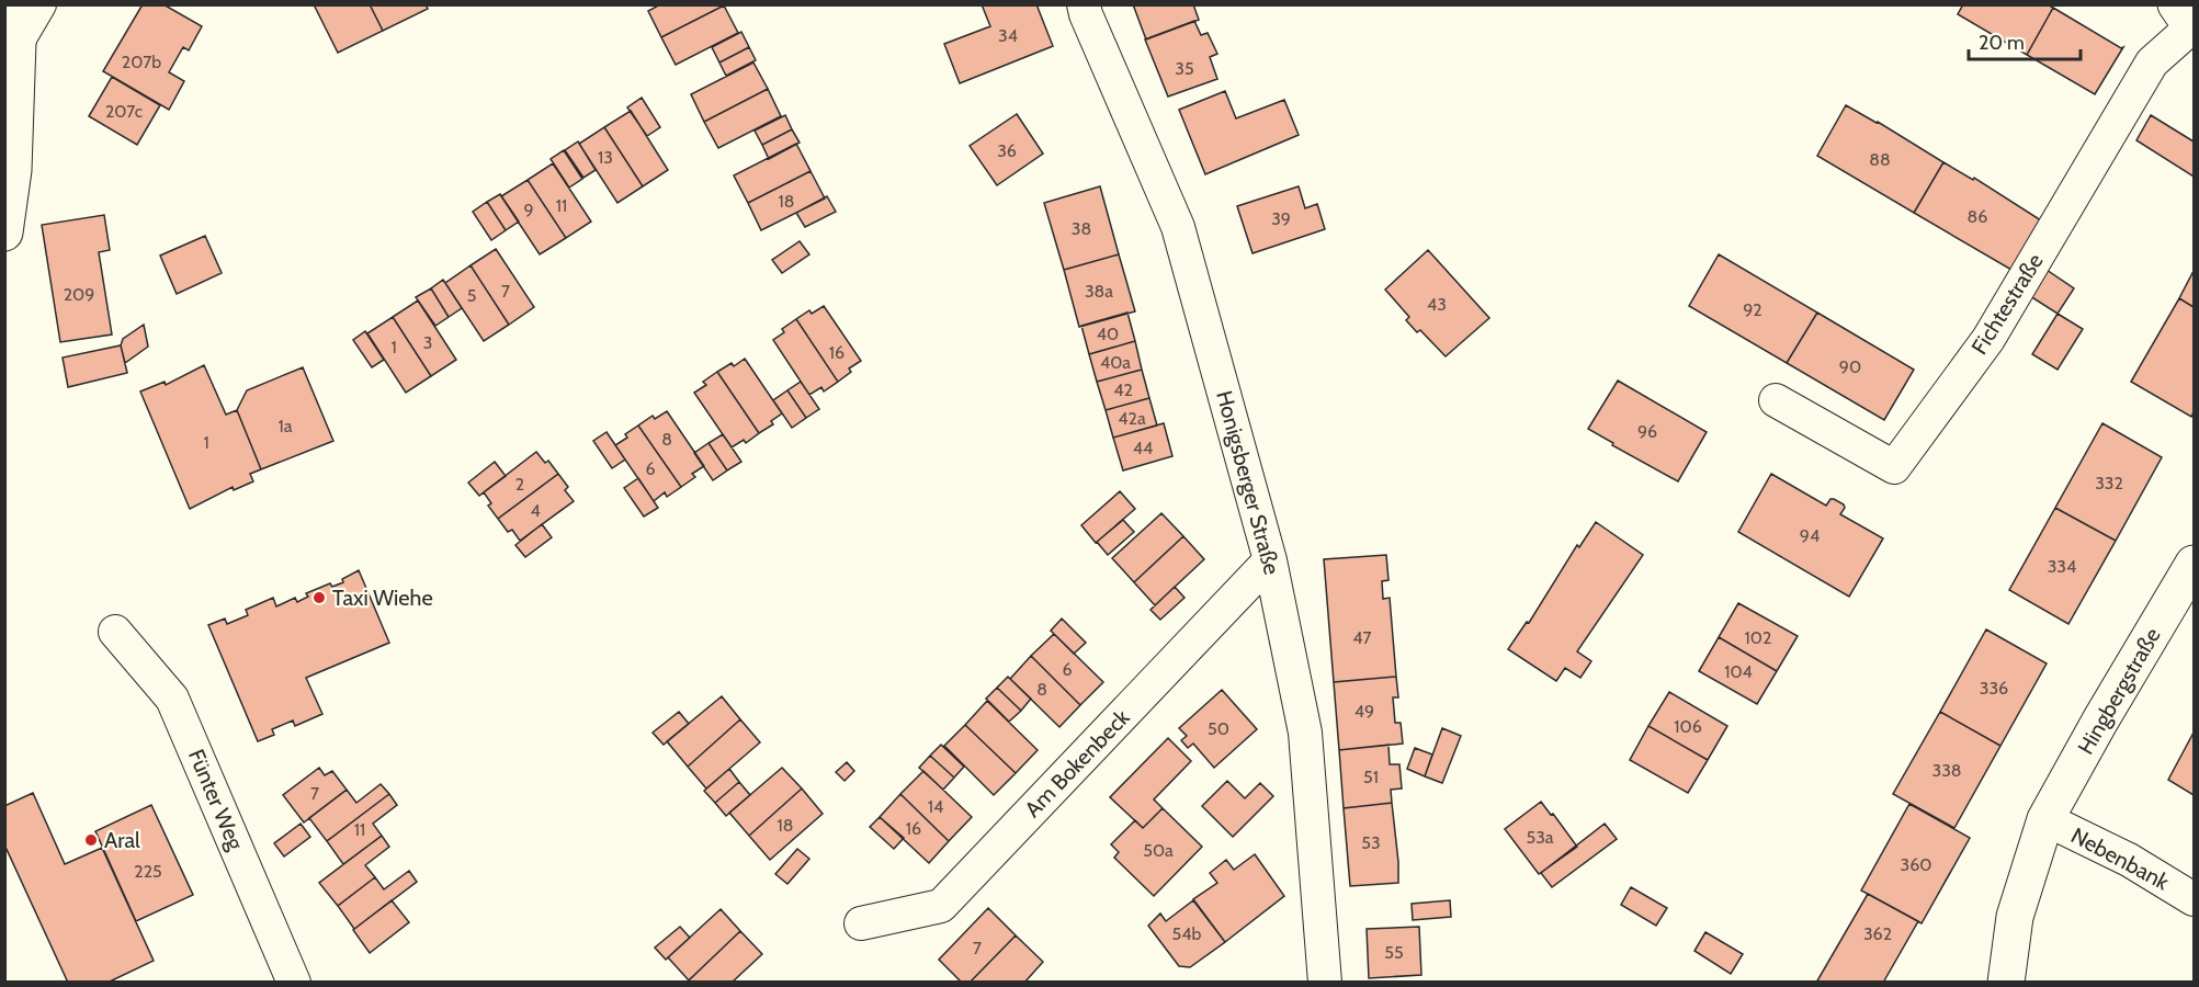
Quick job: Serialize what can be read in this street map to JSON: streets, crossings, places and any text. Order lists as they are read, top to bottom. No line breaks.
{"streets":{"street":["Fichtestraße","Honigsberger Straße","Hingbergstraße","Am Bokenbeck","Fünter Weg","Nebenbank"]},"crossings":[["Honigsberger Straße","Am Bokenbeck"],["Hingbergstraße","Nebenbank"]],"places":["Taxi Wiehe","Aral"],"house_numbers":["34","207b","35","207c","36","13","88","18","11","9","86","39","38","7","38a","209","5","43","92","40","3","1","16","40a","90","42","42a","1a","96","8","1","44","6","332","2","4","94","334","47","102","6","104","336","8","49","106","50","338","51","7","14","18","16","11","53a","53","50a","360","225","54b","362","7","55"],"scale_bar":"20 m"}
